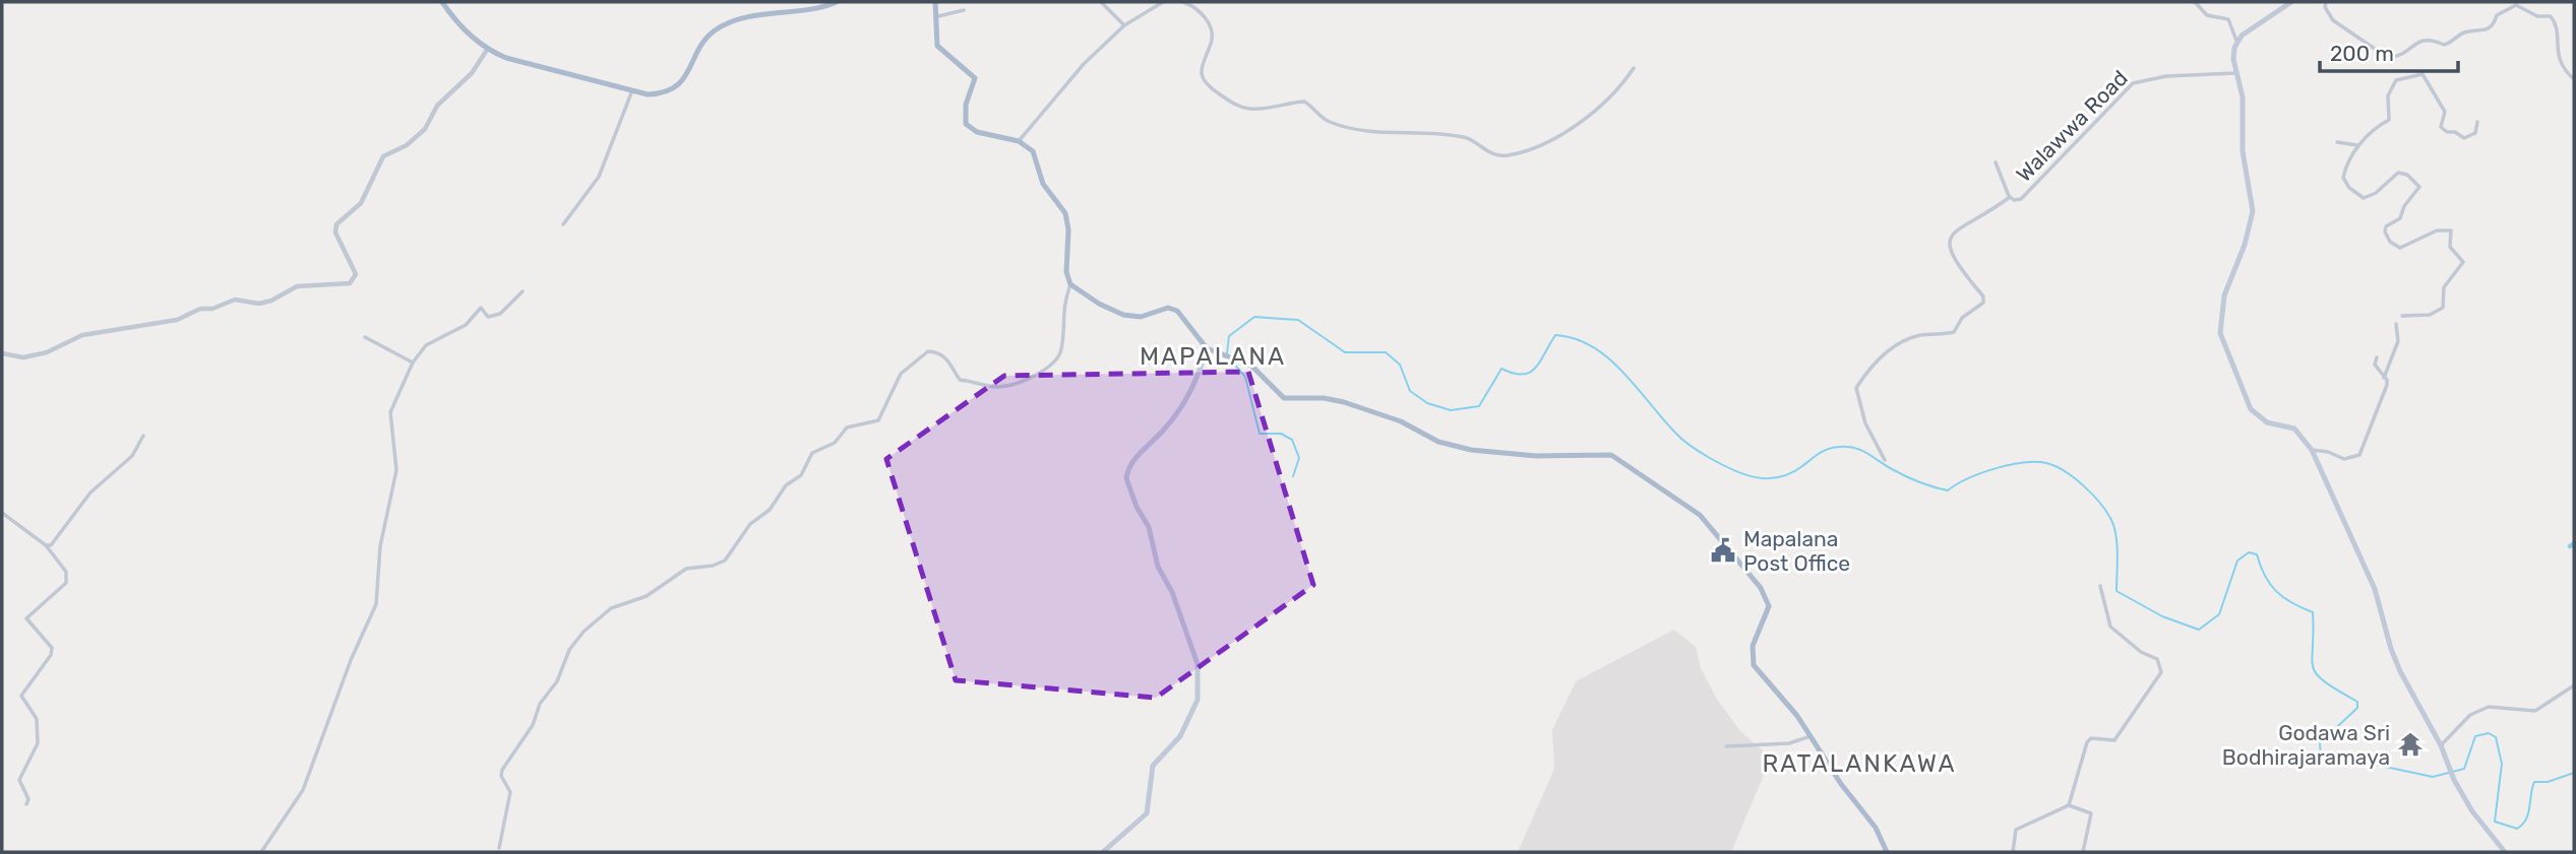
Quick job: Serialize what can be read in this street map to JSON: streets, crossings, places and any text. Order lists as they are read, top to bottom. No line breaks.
{"streets":{"street":["Walawwa Road"]},"districts":["MAPALANA","RATALANKAWA"],"places":{"public building":["Mapalana Post Office"],"temple":["Godawa Sri Bodhirajaramaya"]},"scale_bar":"200 m"}
